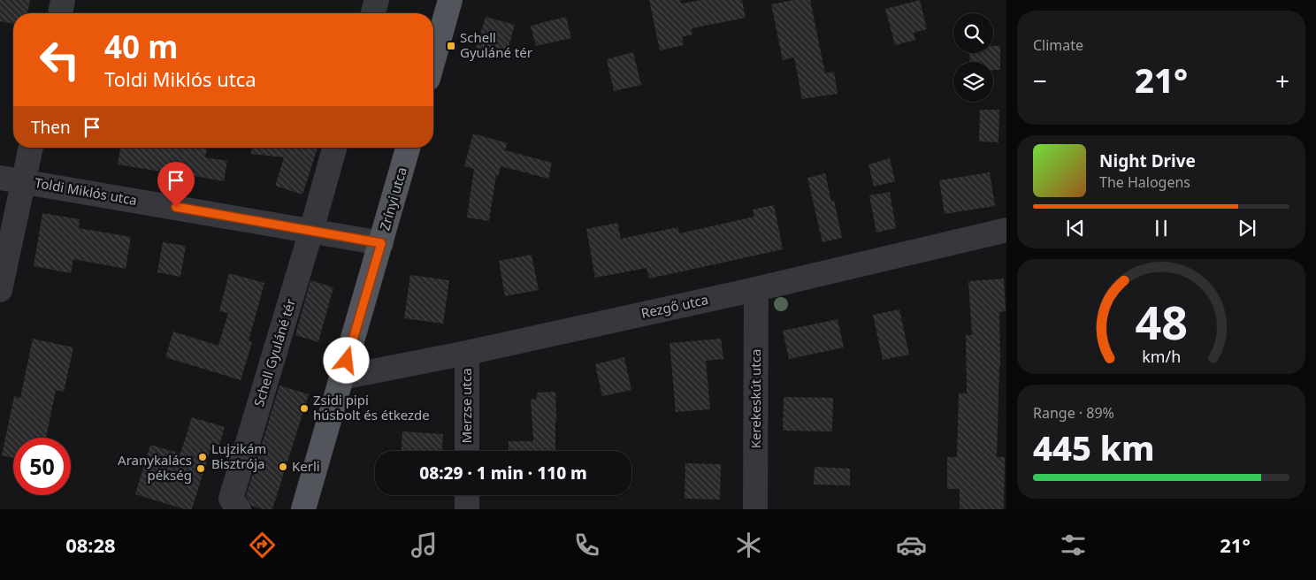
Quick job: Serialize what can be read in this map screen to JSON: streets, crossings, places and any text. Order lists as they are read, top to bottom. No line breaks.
{"streets":{"main road":["Zrínyi utca"],"street":["Toldi Miklós utca","Rezgő utca","Schell Gyuláné tér","Kerekeskút utca","Merzse utca"]},"crossings":[["Toldi Miklós utca","Zrínyi utca"],["Toldi Miklós utca","Schell Gyuláné tér"],["Zrínyi utca","Rezgő utca"],["Rezgő utca","Kerekeskút utca"],["Rezgő utca","Merzse utca"]],"places":{"transit":["Schell Gyuláné tér"],"other":["Zsidi pipi húsbolt és étkezde","Lujzikám Bisztrója","Kerli","Aranykalács pékség"]},"page":{"tile":["Climate",["Range · 89%","445 km"]],"turn":["40 m","Toldi Miklós utca"],"heat":["−","21°","+"],"then":"Then","song":["Night Drive","The Halogens"],"limit":"50","trip":"08:29 · 1 min · 110 m","tabs":["08:28","21°"],"gauge":["48","km/h"]}}
